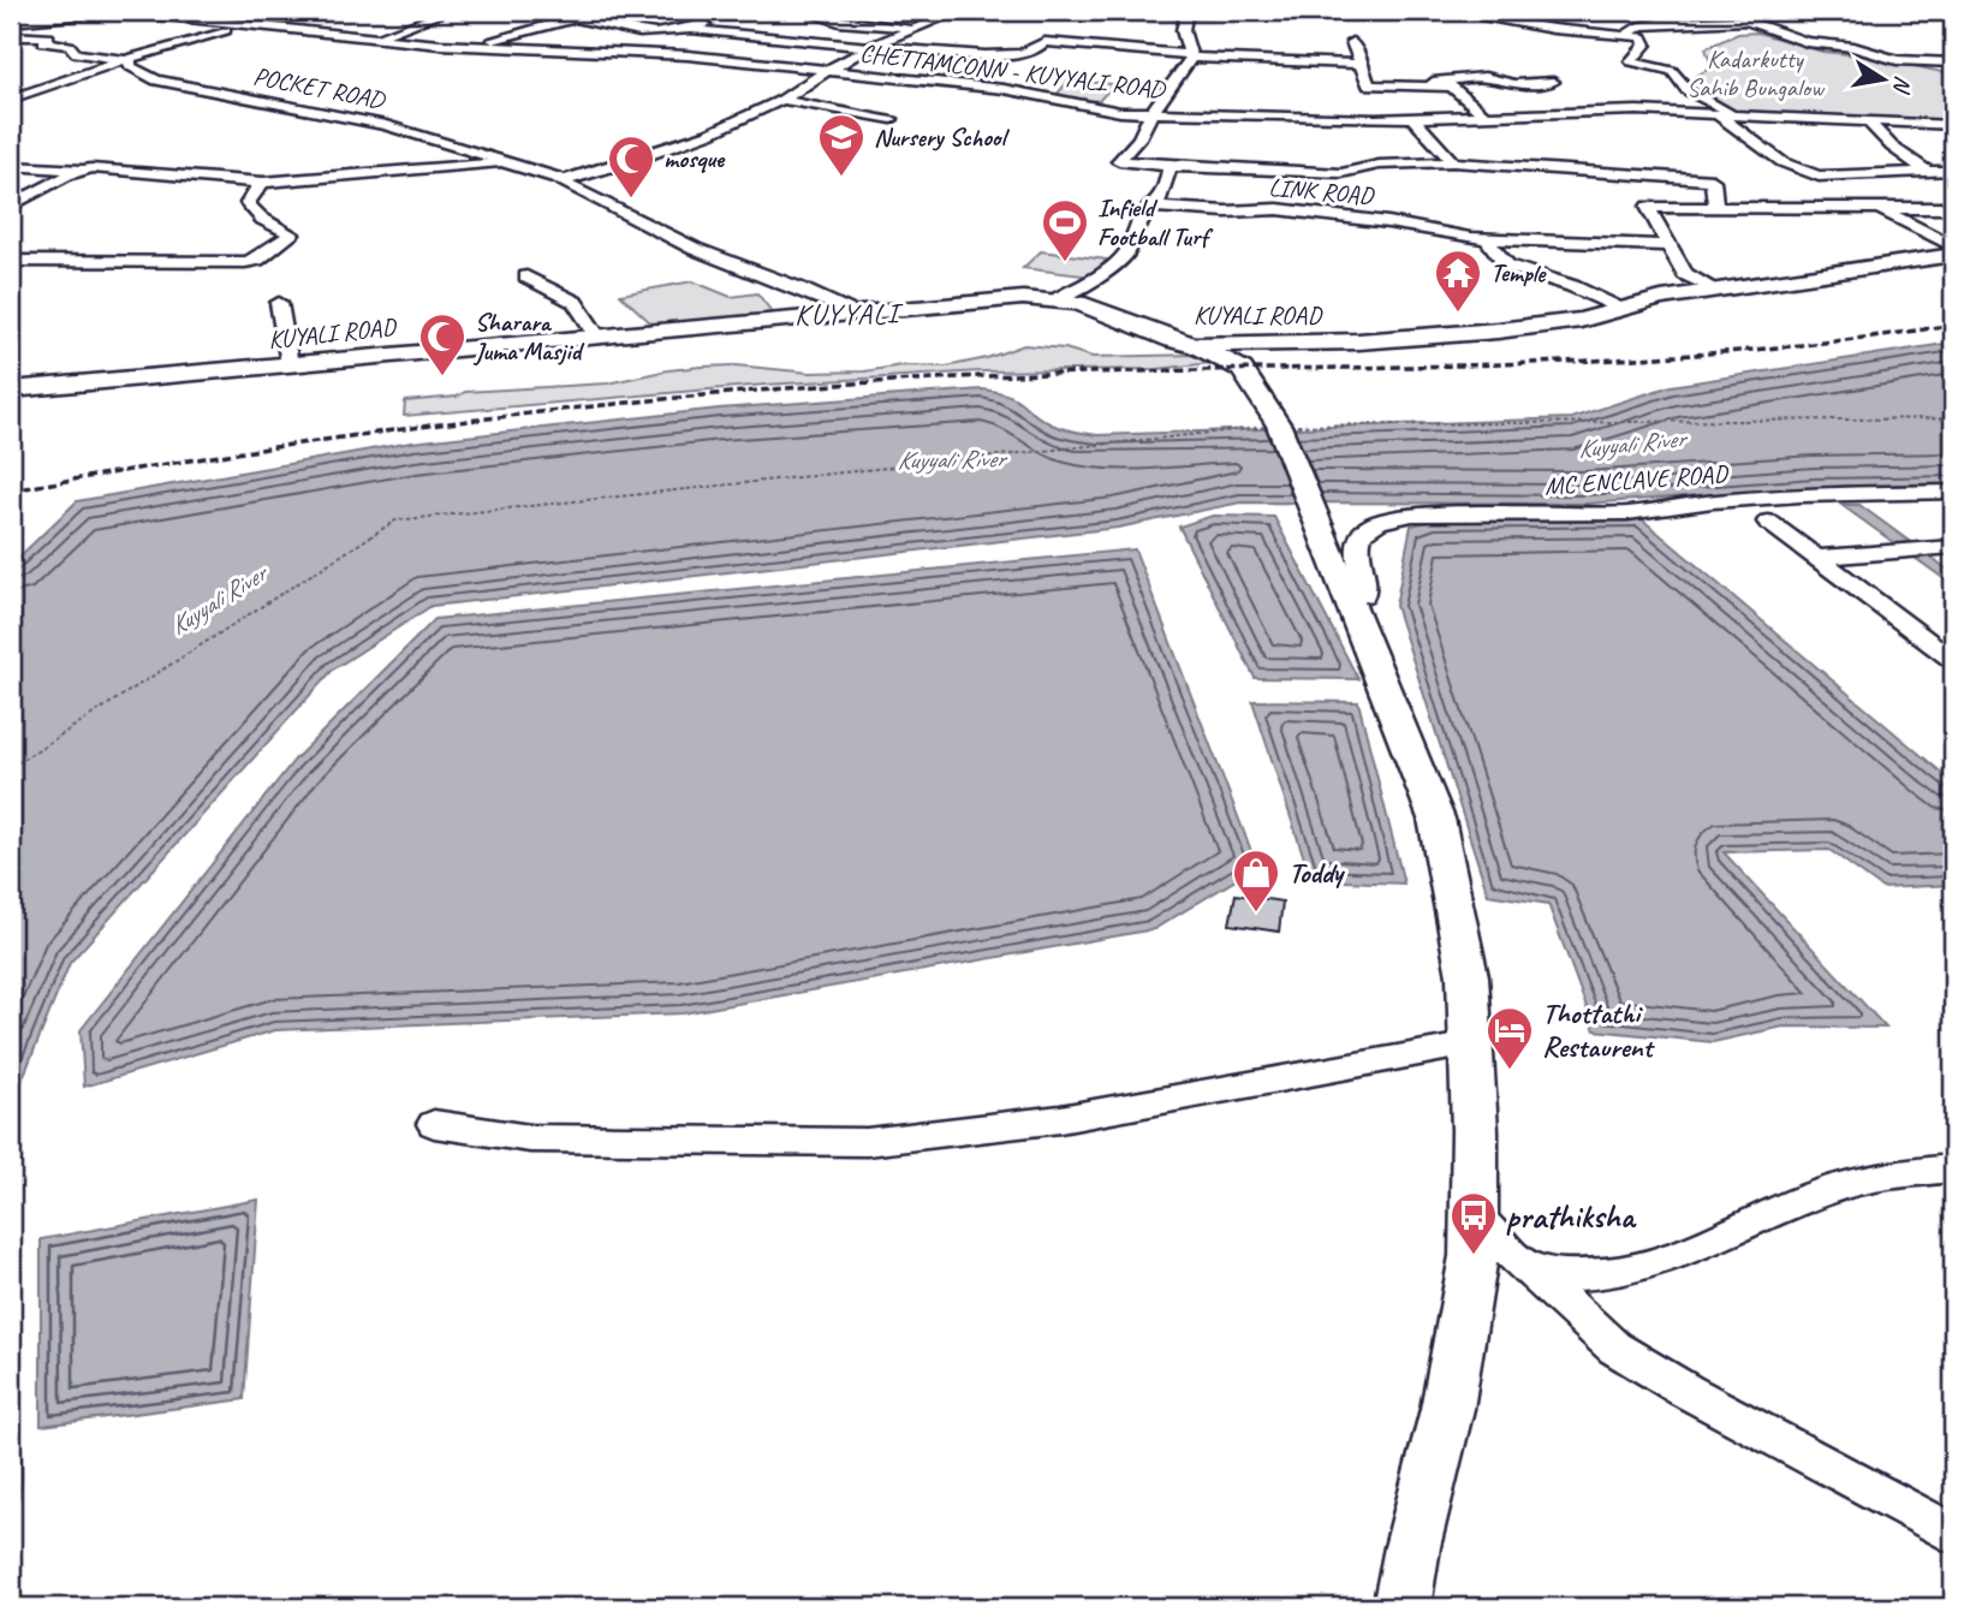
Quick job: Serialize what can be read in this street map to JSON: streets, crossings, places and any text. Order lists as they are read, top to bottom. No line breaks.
{"streets":{"main road":["KUYALI ROAD"],"street":["CHETTAMCONN - KUYYALI ROAD","POCKET ROAD","LINK ROAD","MC ENCLAVE ROAD"]},"crossings":[["CHETTAMCONN - KUYYALI ROAD","LINK ROAD"]],"districts":["KUYYALI"],"water":["Kuyyali River"],"parks":["Kadarkutty Sahib Bungalow"],"places":{"school or university":["Nursery School"],"mosque":["mosque","Sharara Juma Masjid"],"sports":["Infield Football Turf"],"temple":["Temple"],"shop":["Toddy"],"hotel":["Thottathi Restaurent"],"bus stop":["prathiksha"]},"north":"right"}
